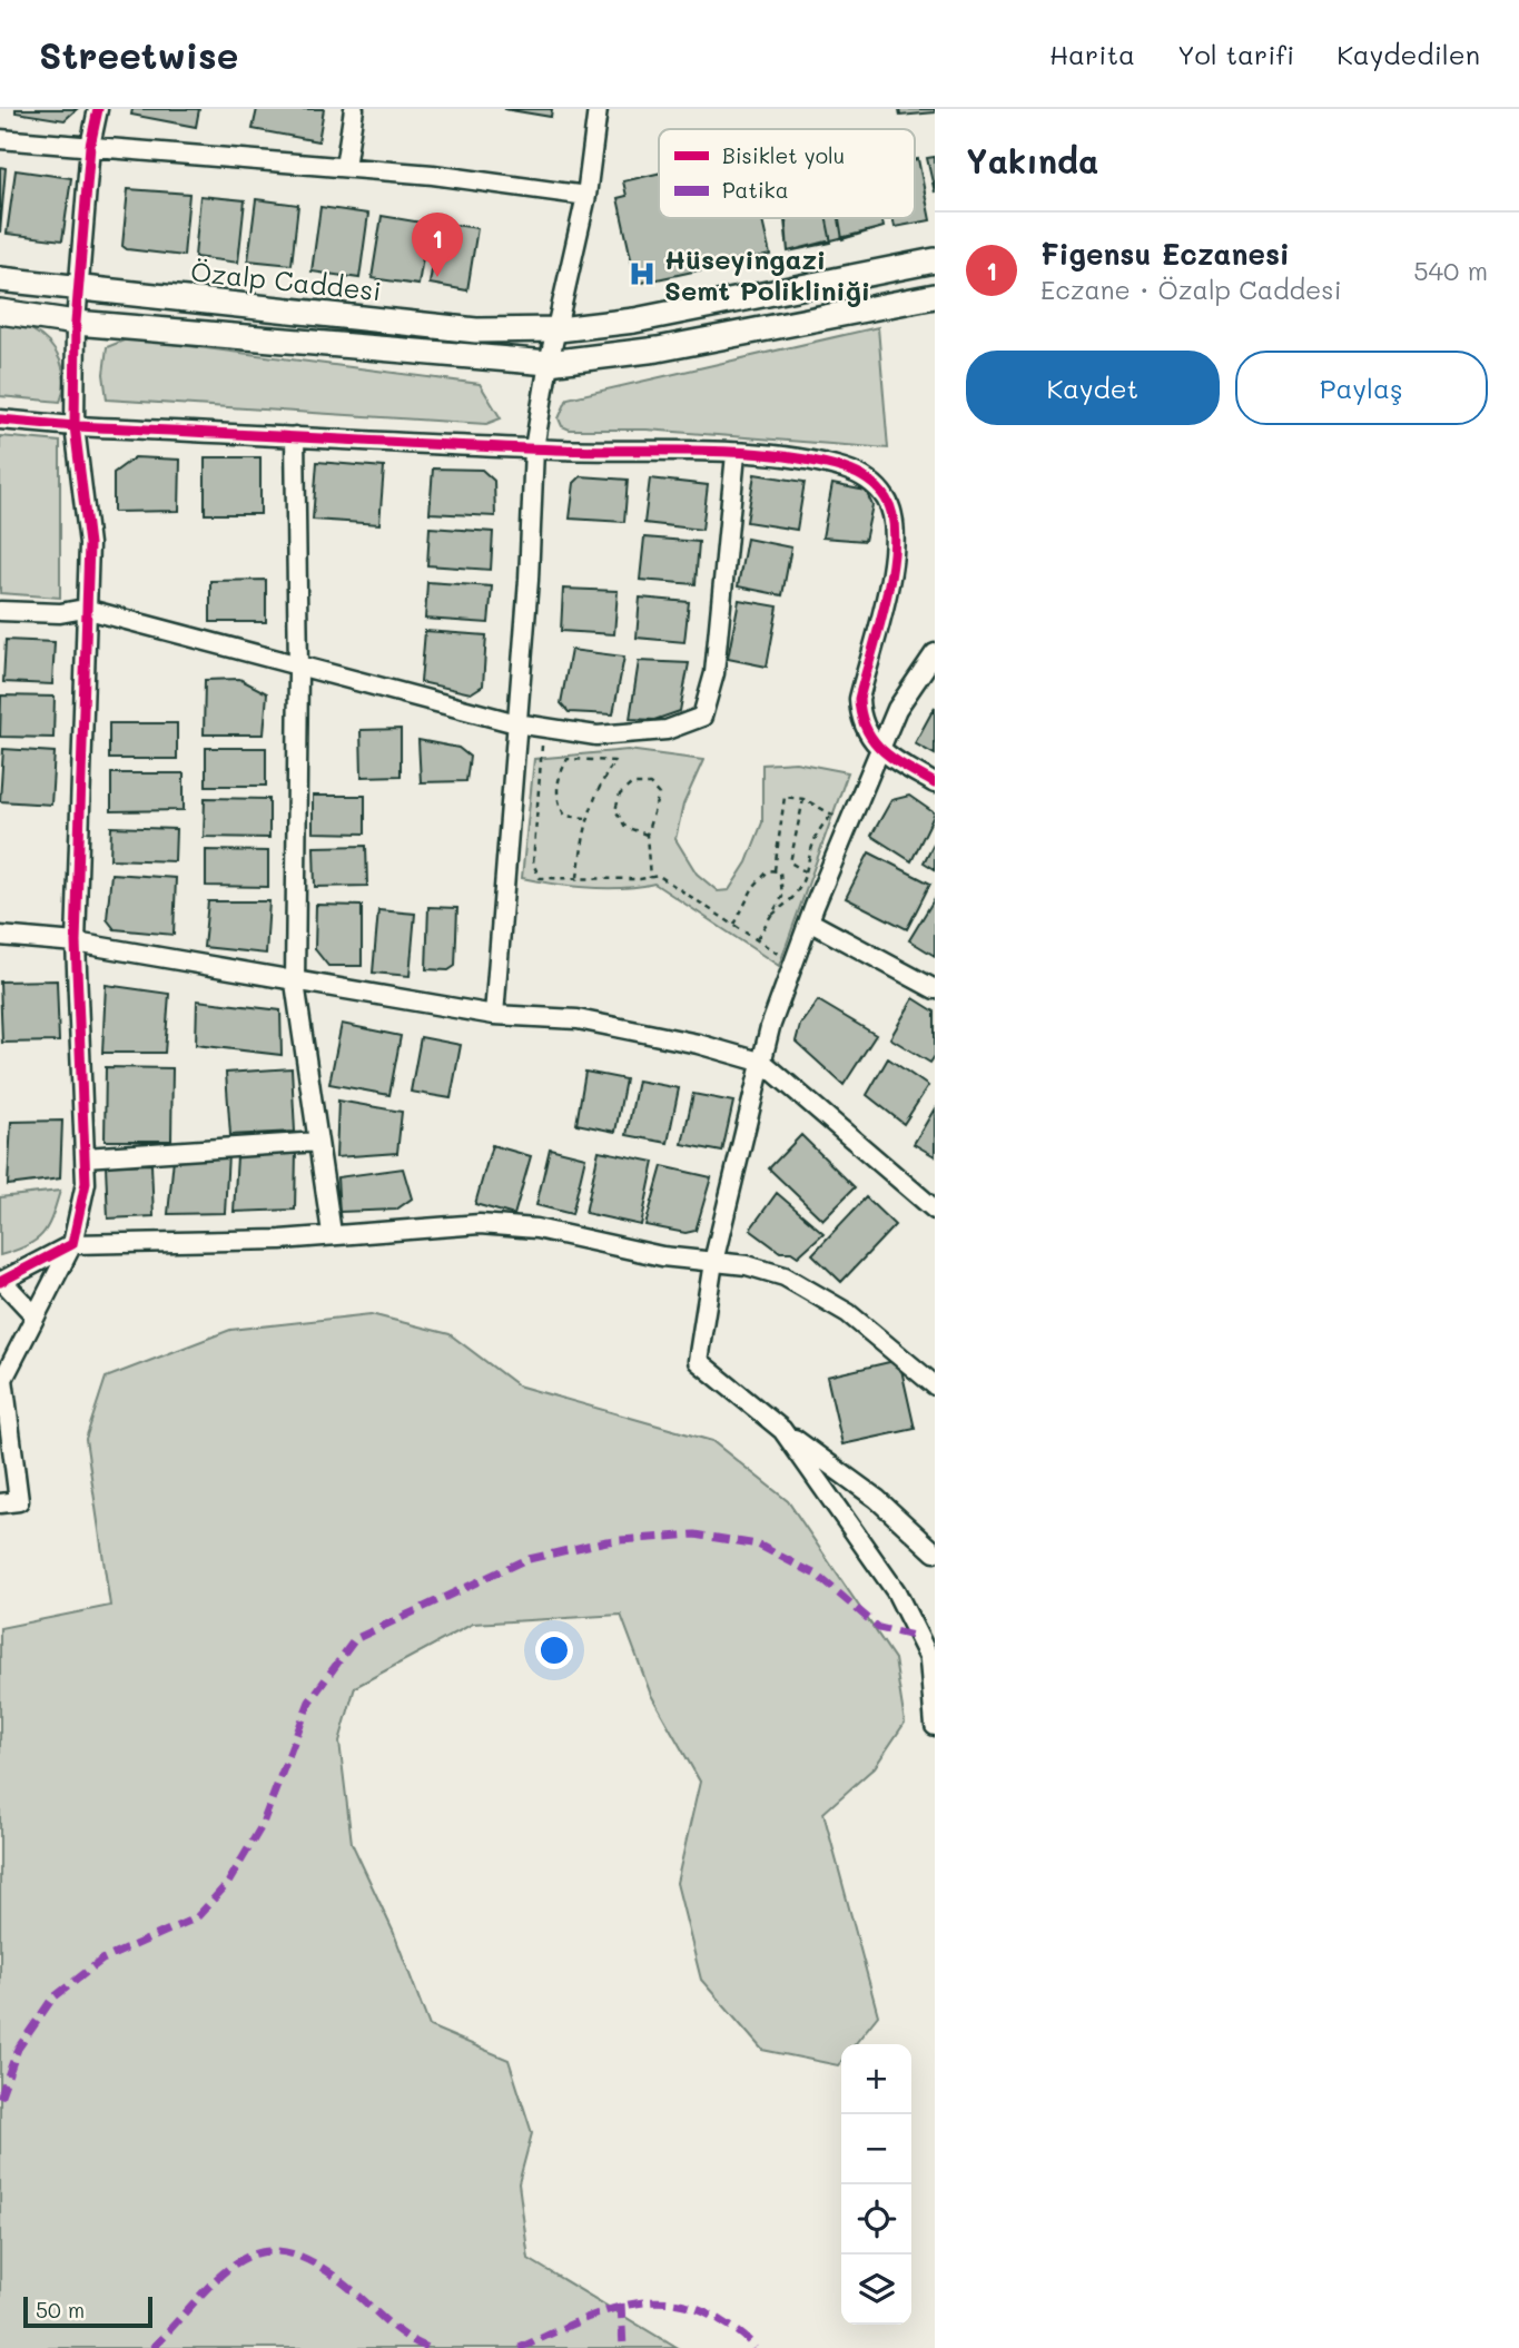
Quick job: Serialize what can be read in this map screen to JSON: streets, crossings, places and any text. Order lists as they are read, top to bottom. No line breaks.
{"streets":{"main road":["Özalp Caddesi"]},"places":{"hospital":["Hüseyingazi Semt Polikliniği"]},"legend":["Bisiklet yolu","Patika"],"scale_bar":"50 m","page":{"header":"Streetwise","nav":["Harita","Yol tarifi","Kaydedilen"],"heading":"Yakında","list":[{"mark":"1","name":"Figensu Eczanesi","note":"Eczane · Özalp Caddesi","value":"540 m"}],"pins":"1","buttons":["Kaydet","Paylaş"],"map_buttons":["+","−"],"scale":"50 m"}}
